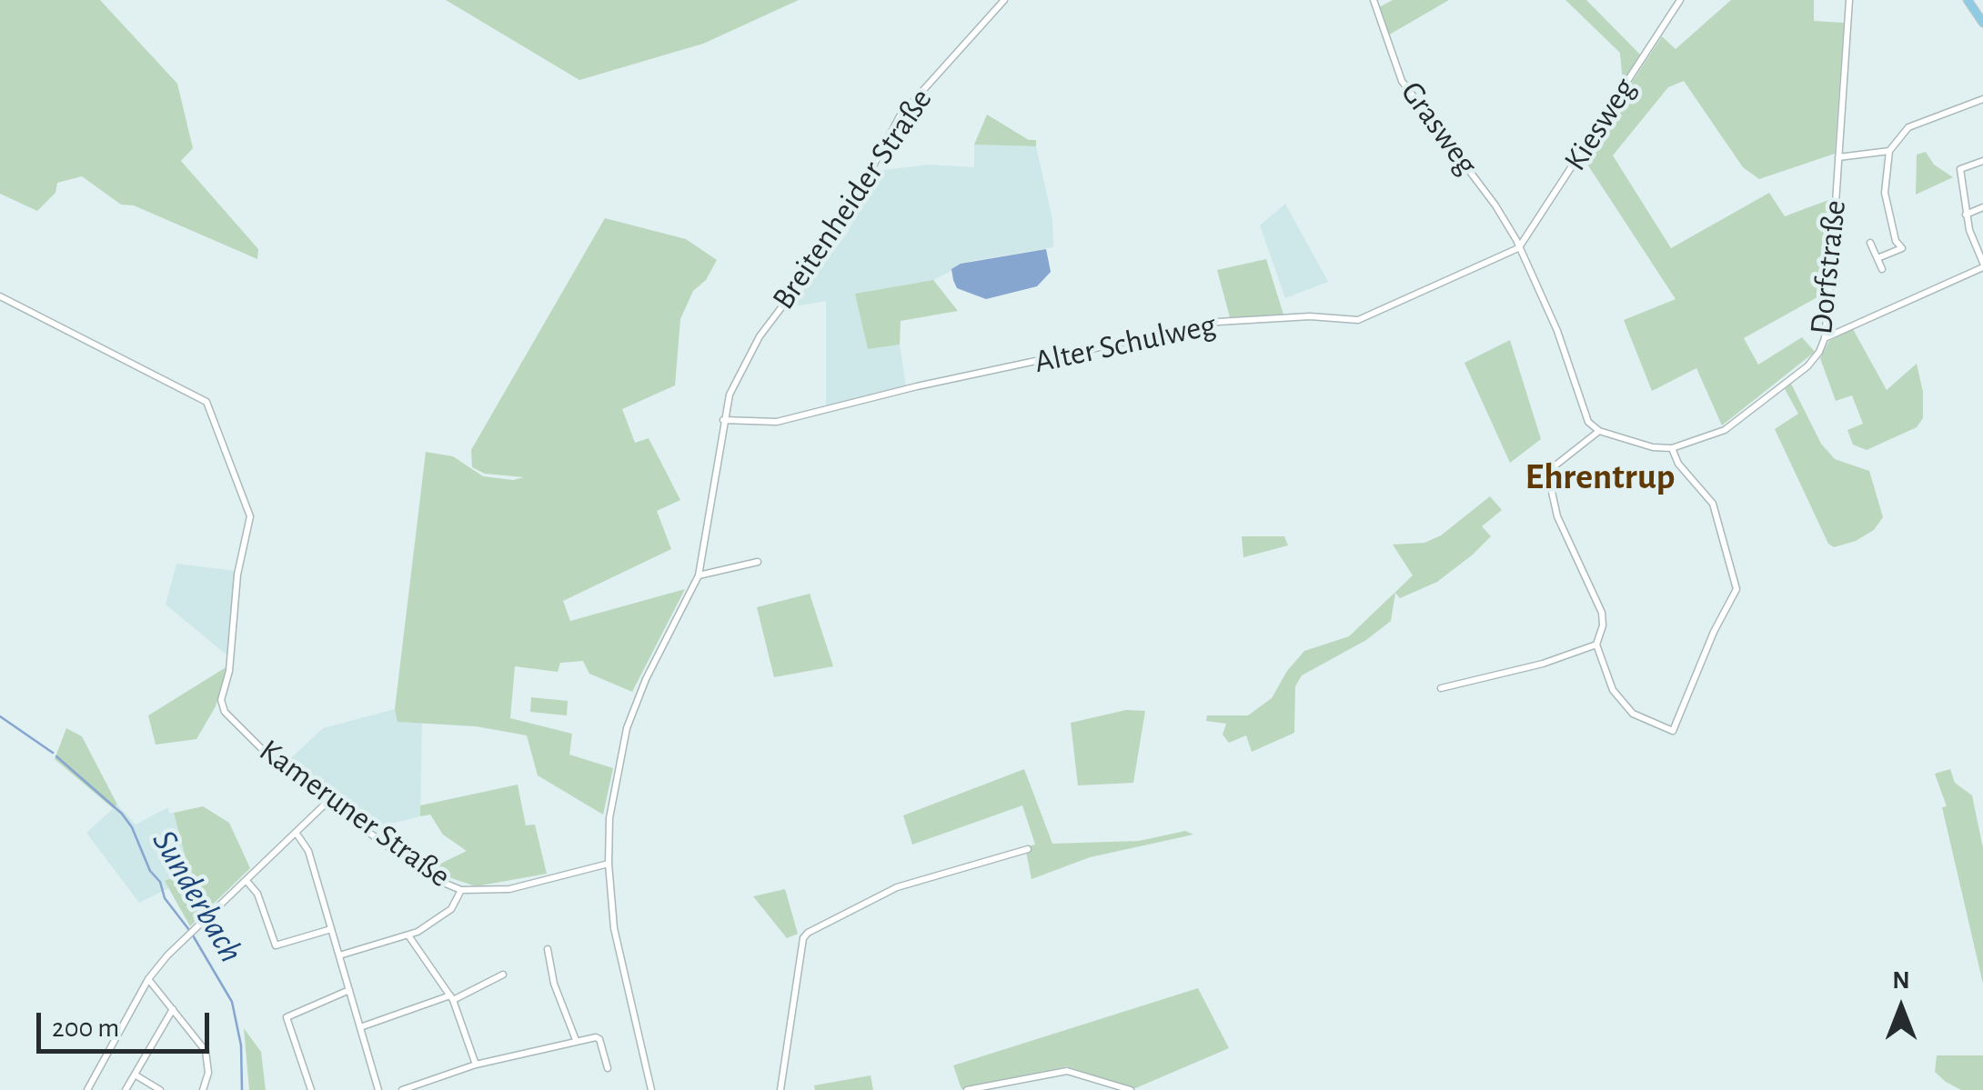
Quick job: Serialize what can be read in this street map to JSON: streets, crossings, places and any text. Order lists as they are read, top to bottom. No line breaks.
{"streets":{"street":["Kiesweg","Grasweg","Breitenheider Straße","Dorfstraße","Alter Schulweg","Kameruner Straße"]},"crossings":[["Kiesweg","Grasweg"],["Kiesweg","Alter Schulweg"],["Grasweg","Alter Schulweg"],["Breitenheider Straße","Alter Schulweg"],["Breitenheider Straße","Kameruner Straße"]],"districts":["Ehrentrup"],"water":["Sunderbach"],"scale_bar":"200 m","north":"top"}
